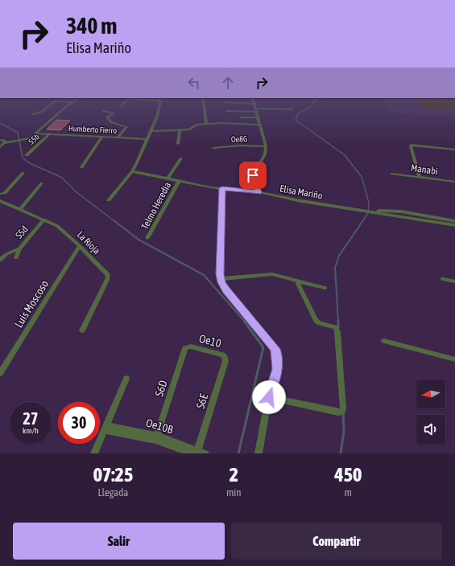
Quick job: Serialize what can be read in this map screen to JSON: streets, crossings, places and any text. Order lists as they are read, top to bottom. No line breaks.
{"streets":{"street":["Humberto Fierro","S5b","Oe8G","Manabi","Elisa Mariño","Telmo Heredia","S5d","La Rioja","Luis Moscoso","Oe10","S6D","S6E","Oe10B"]},"crossings":[["Humberto Fierro","S5b"],["Elisa Mariño","Telmo Heredia"],["S5d","La Rioja"],["La Rioja","Luis Moscoso"],["Oe10","S6D"],["Oe10","S6E"],["S6D","Oe10B"],["S6E","Oe10B"]],"north":"left","page":{"turn":["340 m","Elisa Mariño"],"speed":"27 km/h","limit":"30","eta":["07:25","Llegada","2","min","450","m"],"buttons":["Salir","Compartir"]}}
